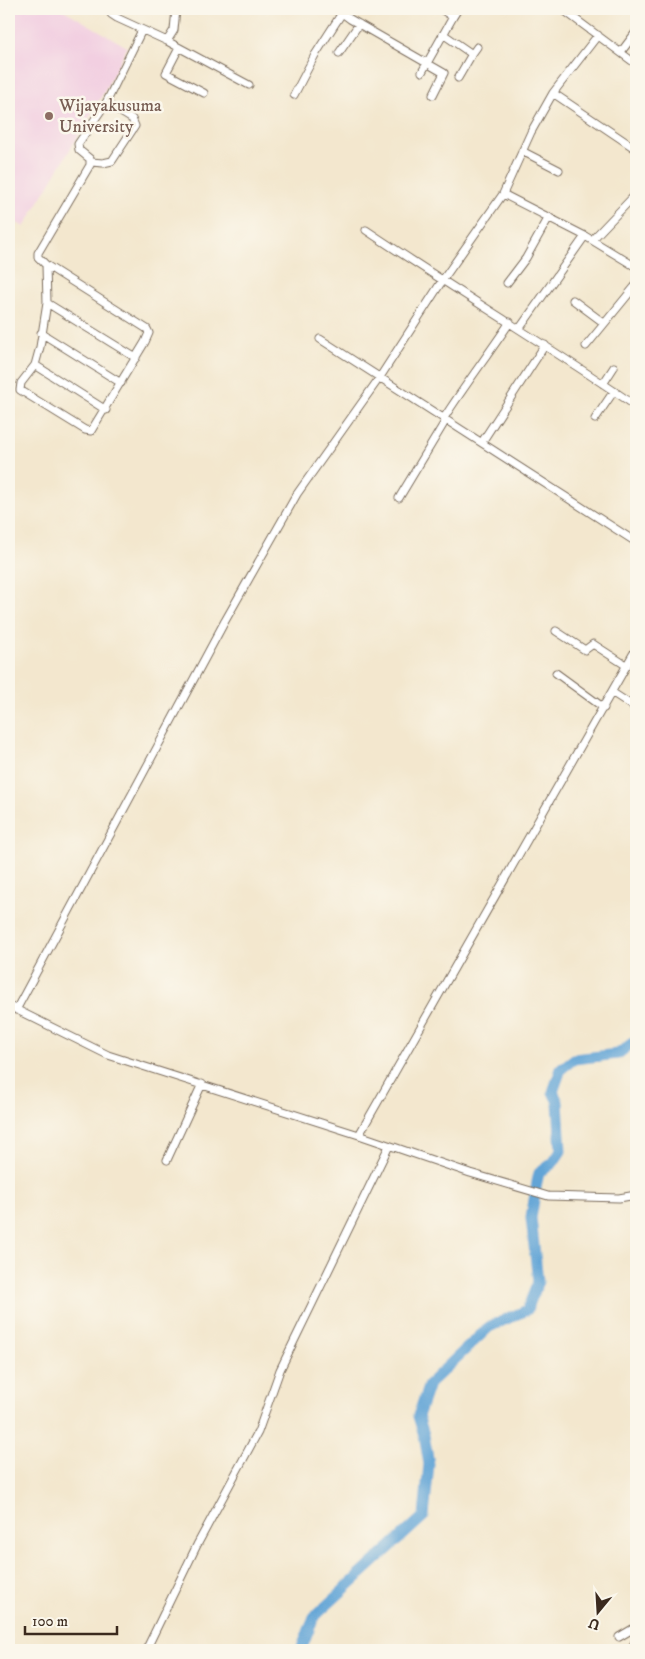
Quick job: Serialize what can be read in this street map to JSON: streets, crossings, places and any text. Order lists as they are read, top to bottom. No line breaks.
{"places":["Wijayakusuma University"],"scale_bar":"100 m","north":"bottom"}
